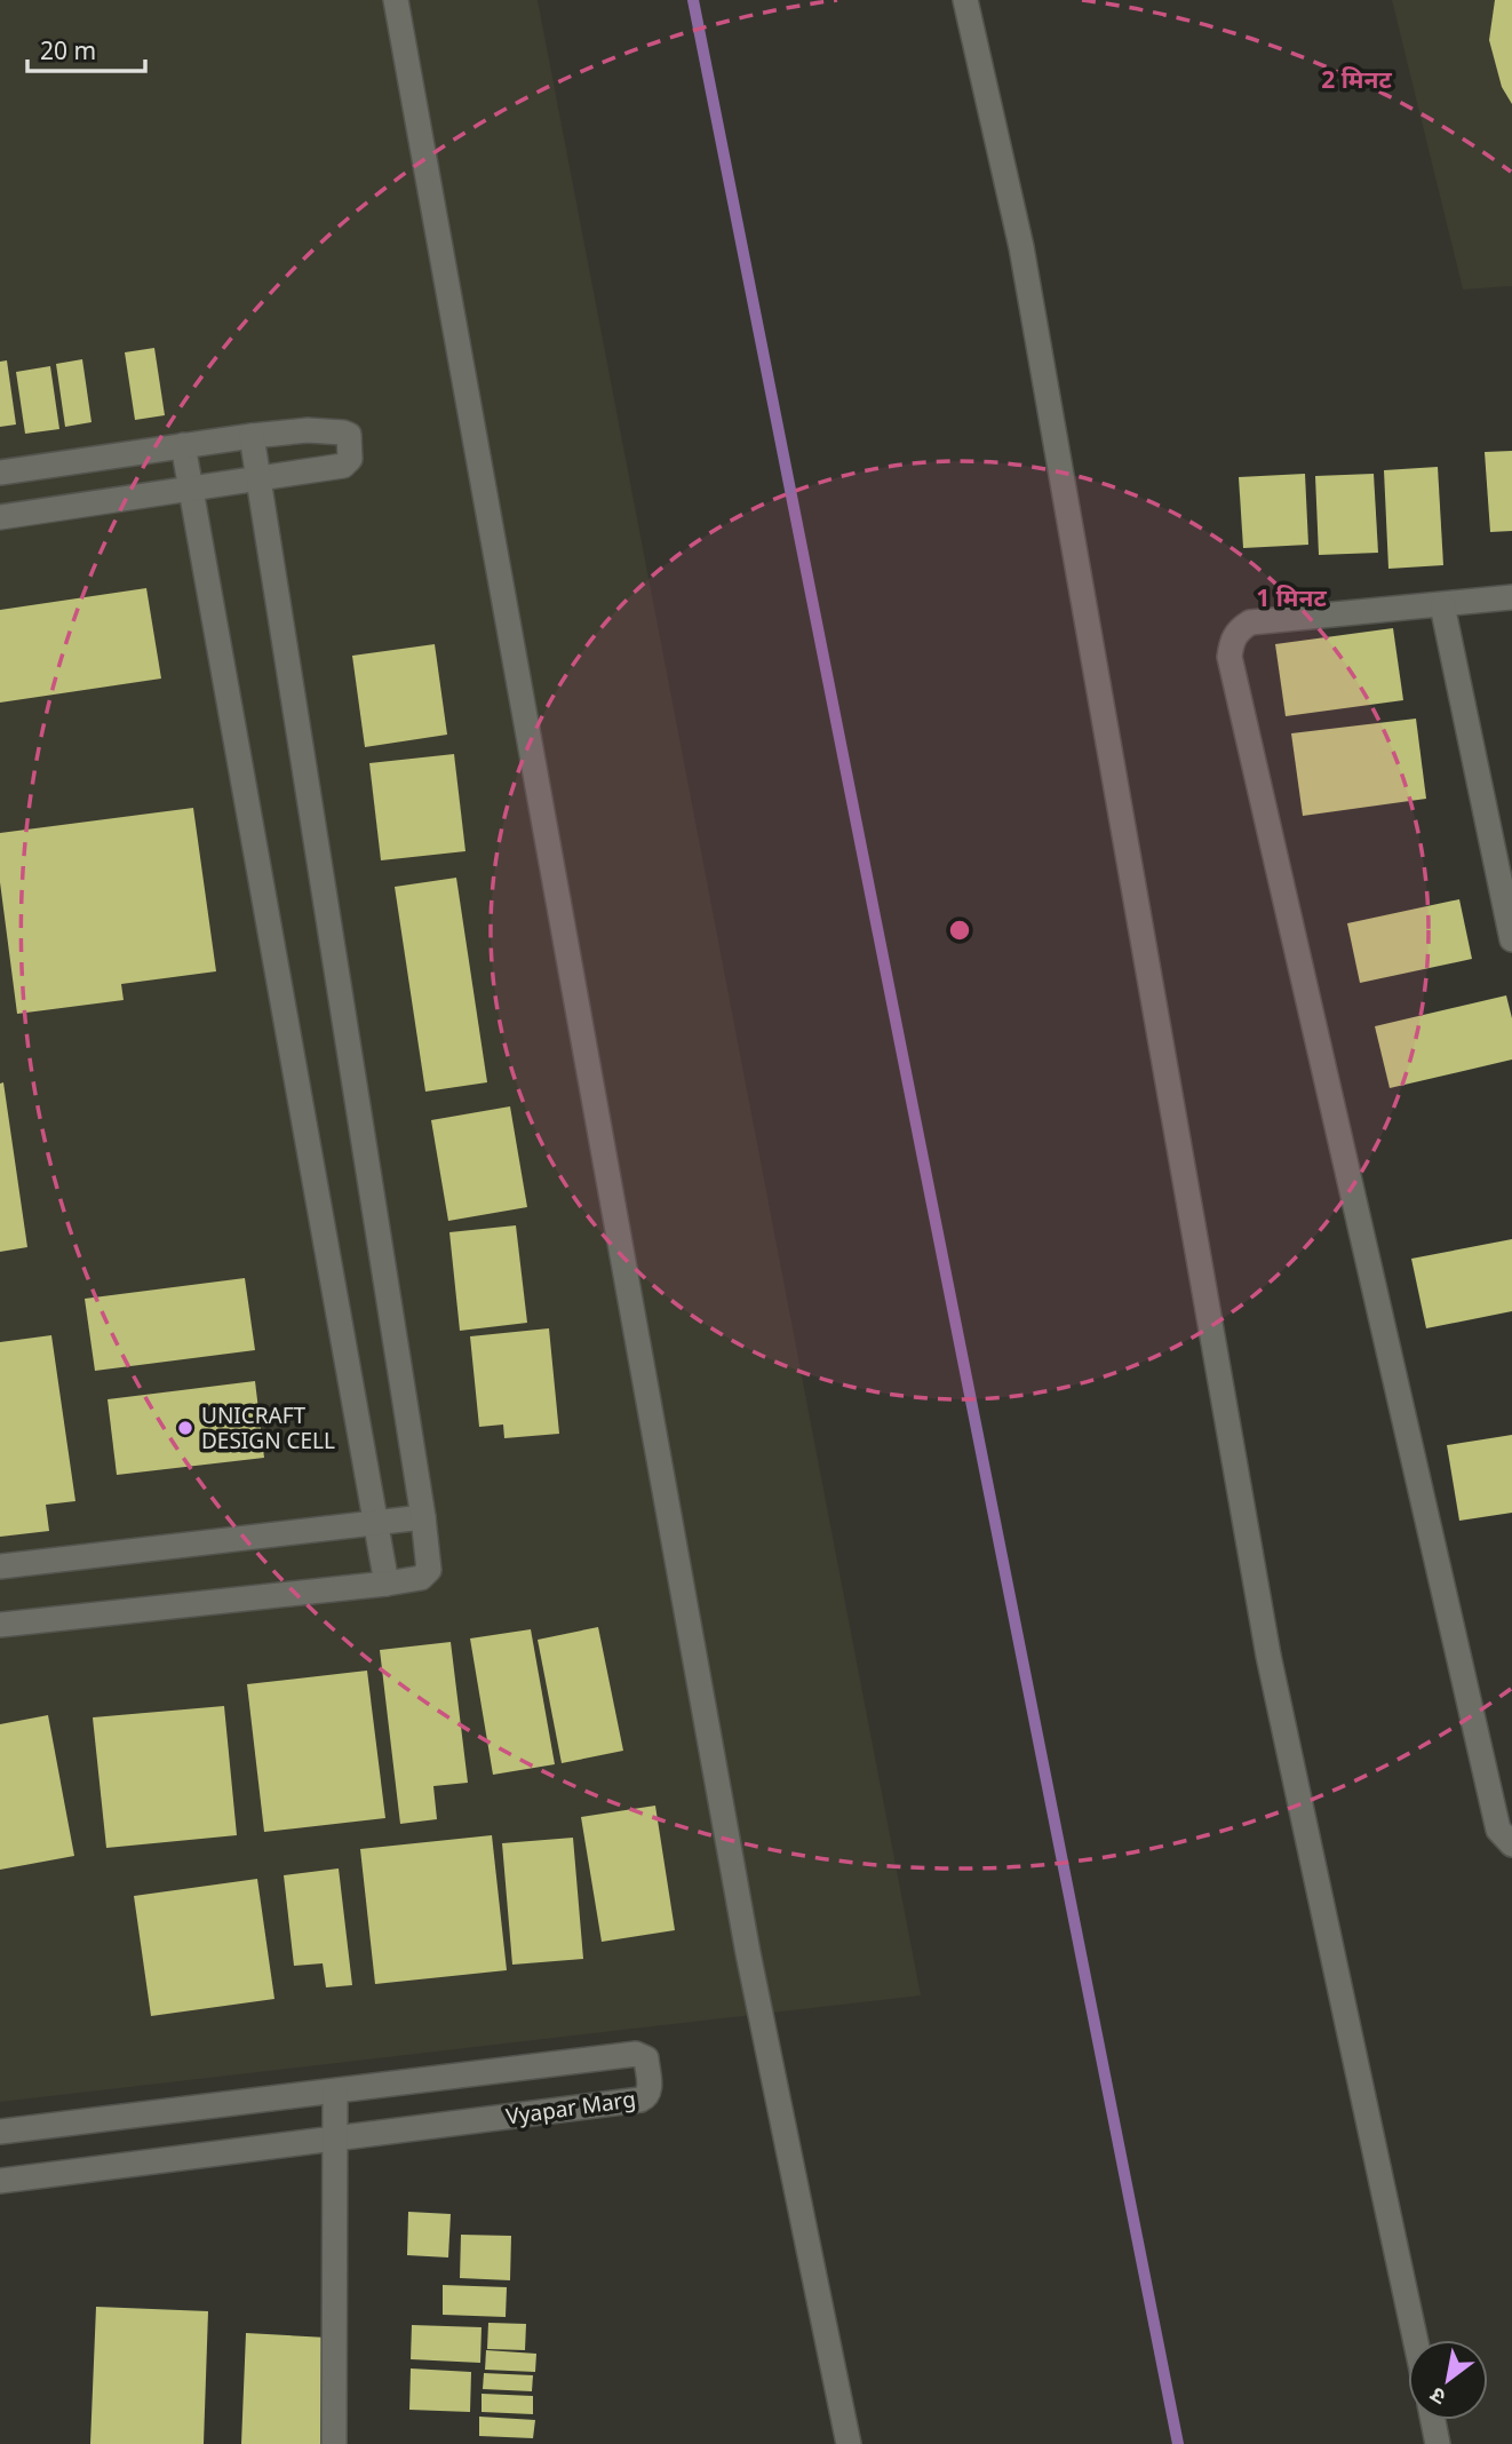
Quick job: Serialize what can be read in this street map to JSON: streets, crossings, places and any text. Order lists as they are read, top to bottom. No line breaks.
{"streets":{"street":["Vyapar Marg"]},"places":["UNICRAFT DESIGN CELL"],"scale_bar":"20 m","north":"bottom left","rings":["2 मिनट","1 मिनट"]}
